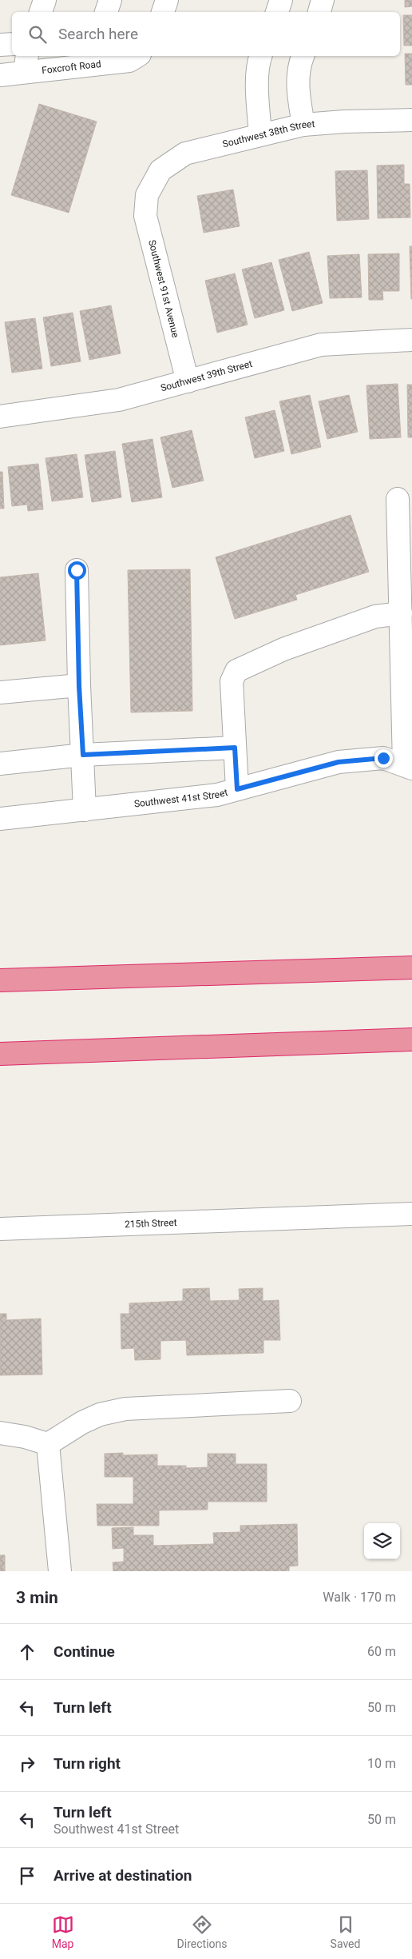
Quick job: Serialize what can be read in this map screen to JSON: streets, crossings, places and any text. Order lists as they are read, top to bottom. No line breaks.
{"streets":{"street":["Foxcroft Road","Southwest 38th Street","Southwest 91st Avenue","Southwest 39th Street","Southwest 41st Street","215th Street"]},"crossings":[["Southwest 38th Street","Southwest 91st Avenue"],["Southwest 91st Avenue","Southwest 39th Street"]],"page":{"search":"Search here","heading":["3 min","Walk · 170 m"],"list":[["Continue","60 m"],["Turn left","50 m"],["Turn right","10 m"],["Turn left","Southwest 41st Street","50 m"],"Arrive at destination"],"nav":["Map","Directions","Saved"]}}
